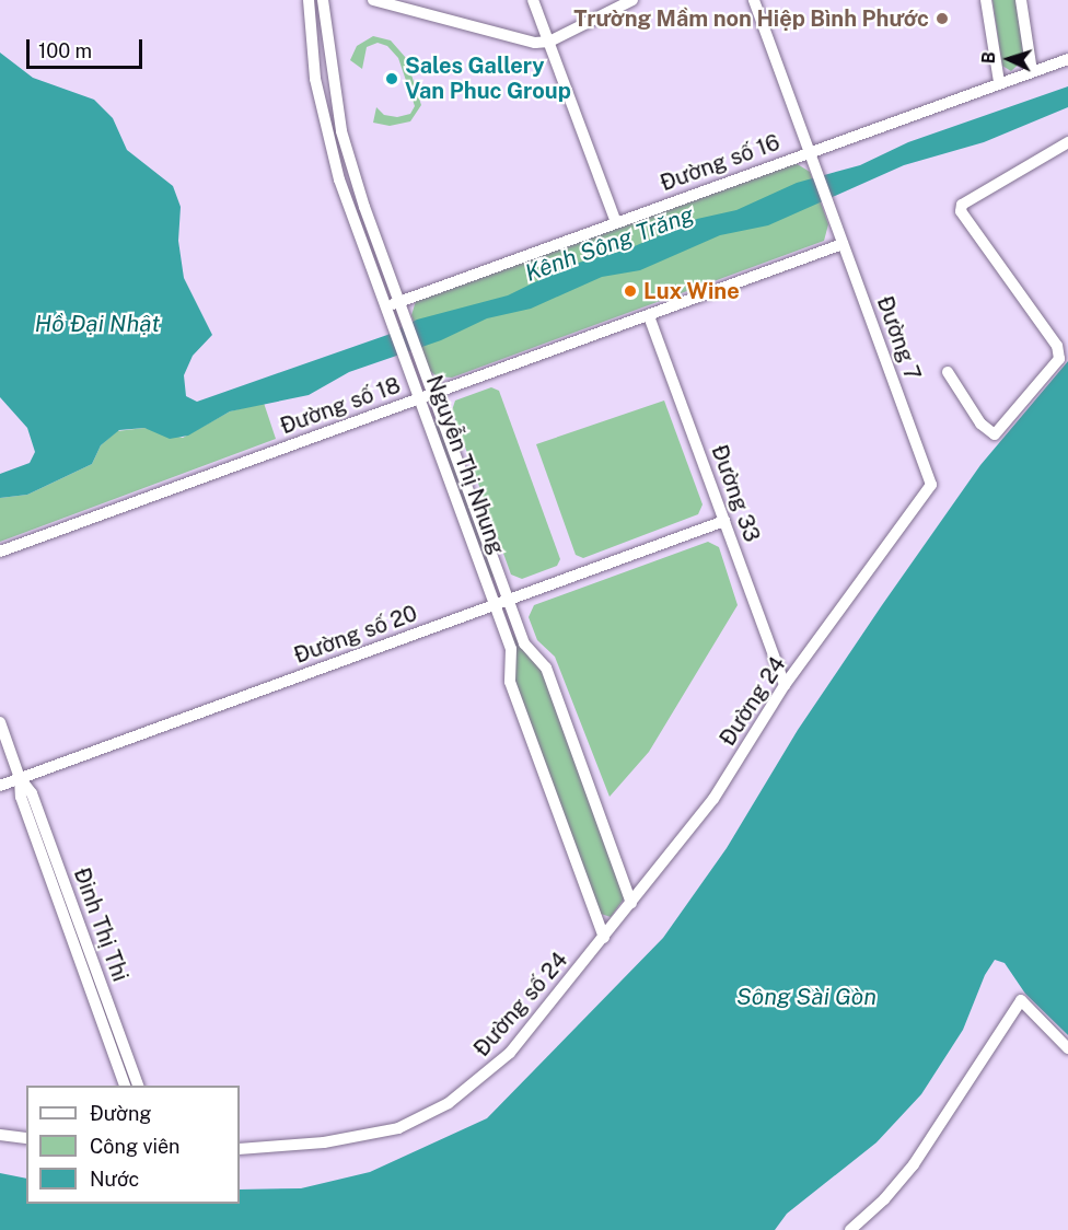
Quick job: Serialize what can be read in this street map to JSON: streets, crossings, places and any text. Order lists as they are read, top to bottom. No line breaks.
{"streets":{"street":["Đường số 16","Đường 7","Đường số 18","Nguyễn Thị Nhung","Đường 33","Đường số 20","Đường 24","Đinh Thị Thi","Đường số 24"]},"crossings":[["Đường số 16","Đường 7"],["Đường số 16","Nguyễn Thị Nhung"],["Đường 7","Đường số 18"],["Đường 7","Đường 24"],["Đường số 18","Nguyễn Thị Nhung"],["Đường số 18","Đường 33"],["Nguyễn Thị Nhung","Đường số 20"],["Nguyễn Thị Nhung","Đường 24"],["Nguyễn Thị Nhung","Đường số 24"],["Đường 33","Đường số 20"],["Đường 33","Đường 24"],["Đường số 20","Đinh Thị Thi"],["Đường 24","Đường số 24"]],"water":["Kênh Sông Trăng","Hồ Đại Nhật","Sông Sài Gòn"],"places":["Trường Mầm non Hiệp Bình Phước","Sales Gallery Van Phuc Group","Lux Wine"],"legend":["Đường","Công viên","Nước"],"scale_bar":"100 m","north":"left"}
